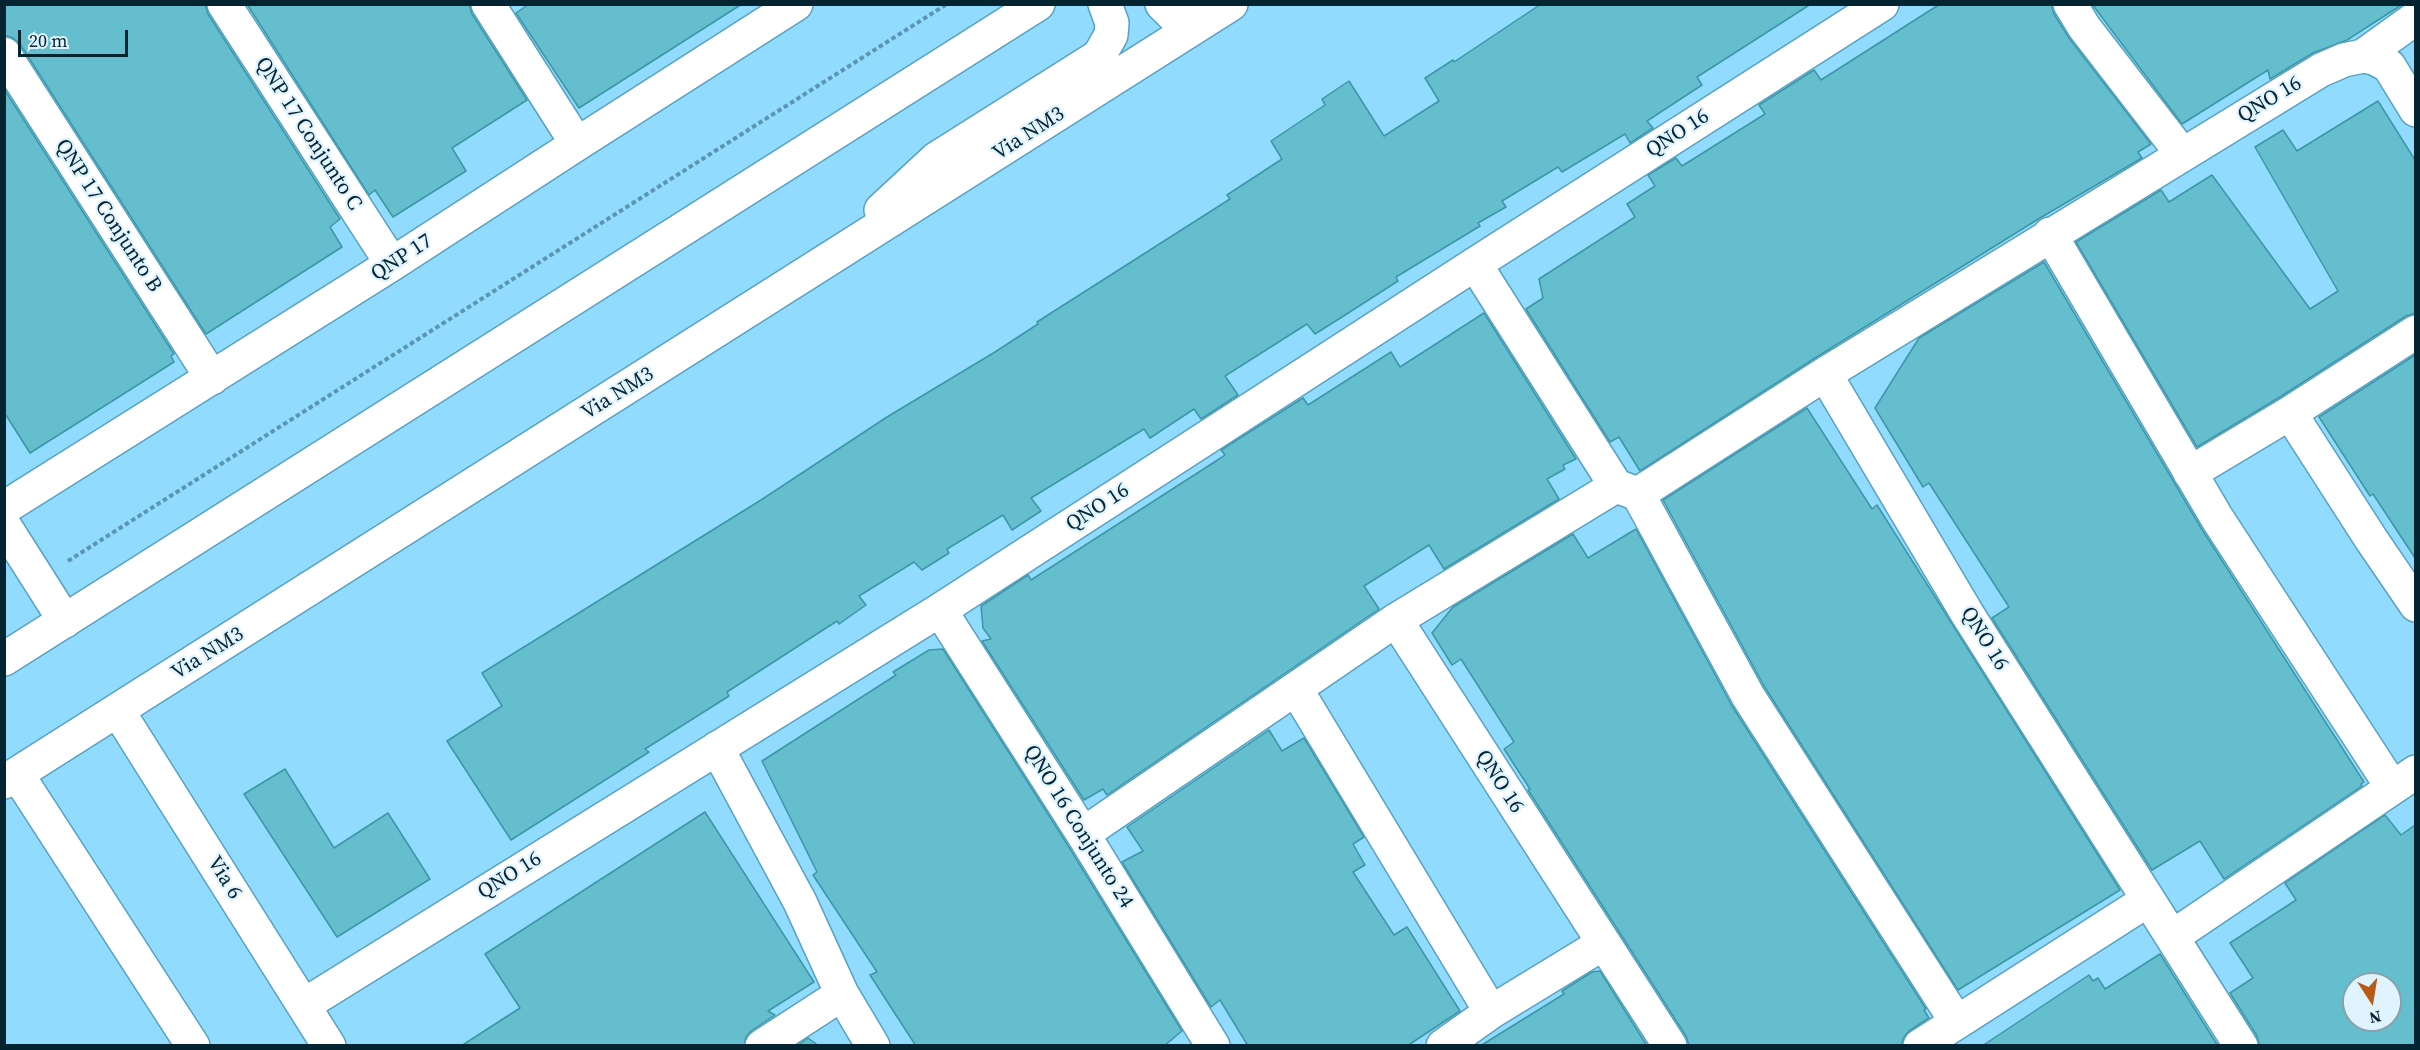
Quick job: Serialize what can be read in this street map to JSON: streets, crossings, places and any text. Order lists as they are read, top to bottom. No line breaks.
{"streets":{"street":["QNO 16","QNP 17 Conjunto C","Via NM3","QNP 17 Conjunto B","QNP 17","QNO 16 Conjunto 24","Via 6"]},"crossings":[["QNO 16","QNO 16 Conjunto 24"],["QNO 16","Via 6"],["QNP 17 Conjunto C","QNP 17"],["Via NM3","Via 6"],["QNP 17 Conjunto B","QNP 17"]],"scale_bar":"20 m","north":"bottom"}
